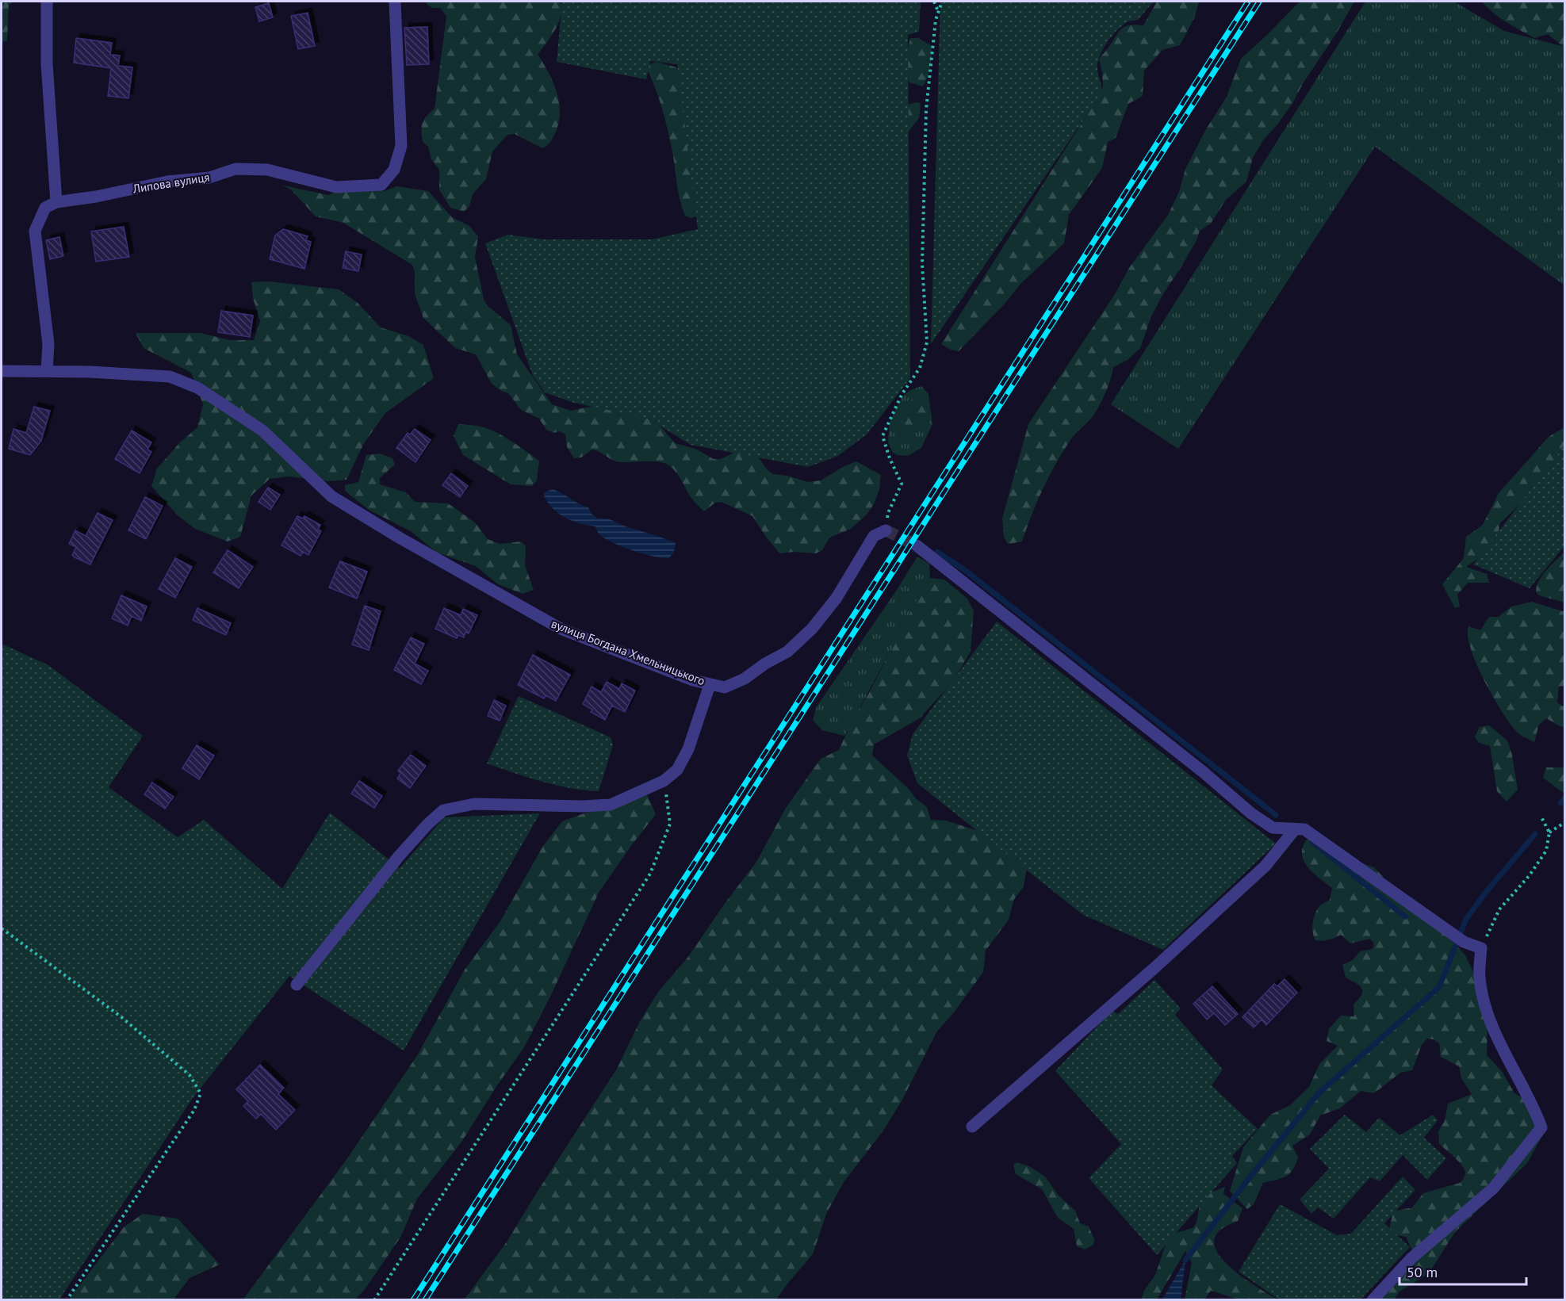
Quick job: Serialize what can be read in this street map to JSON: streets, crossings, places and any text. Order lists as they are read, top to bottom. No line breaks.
{"streets":{"street":["Липова вулиця","вулиця Богдана Хмельницького"]},"scale_bar":"50 m"}
